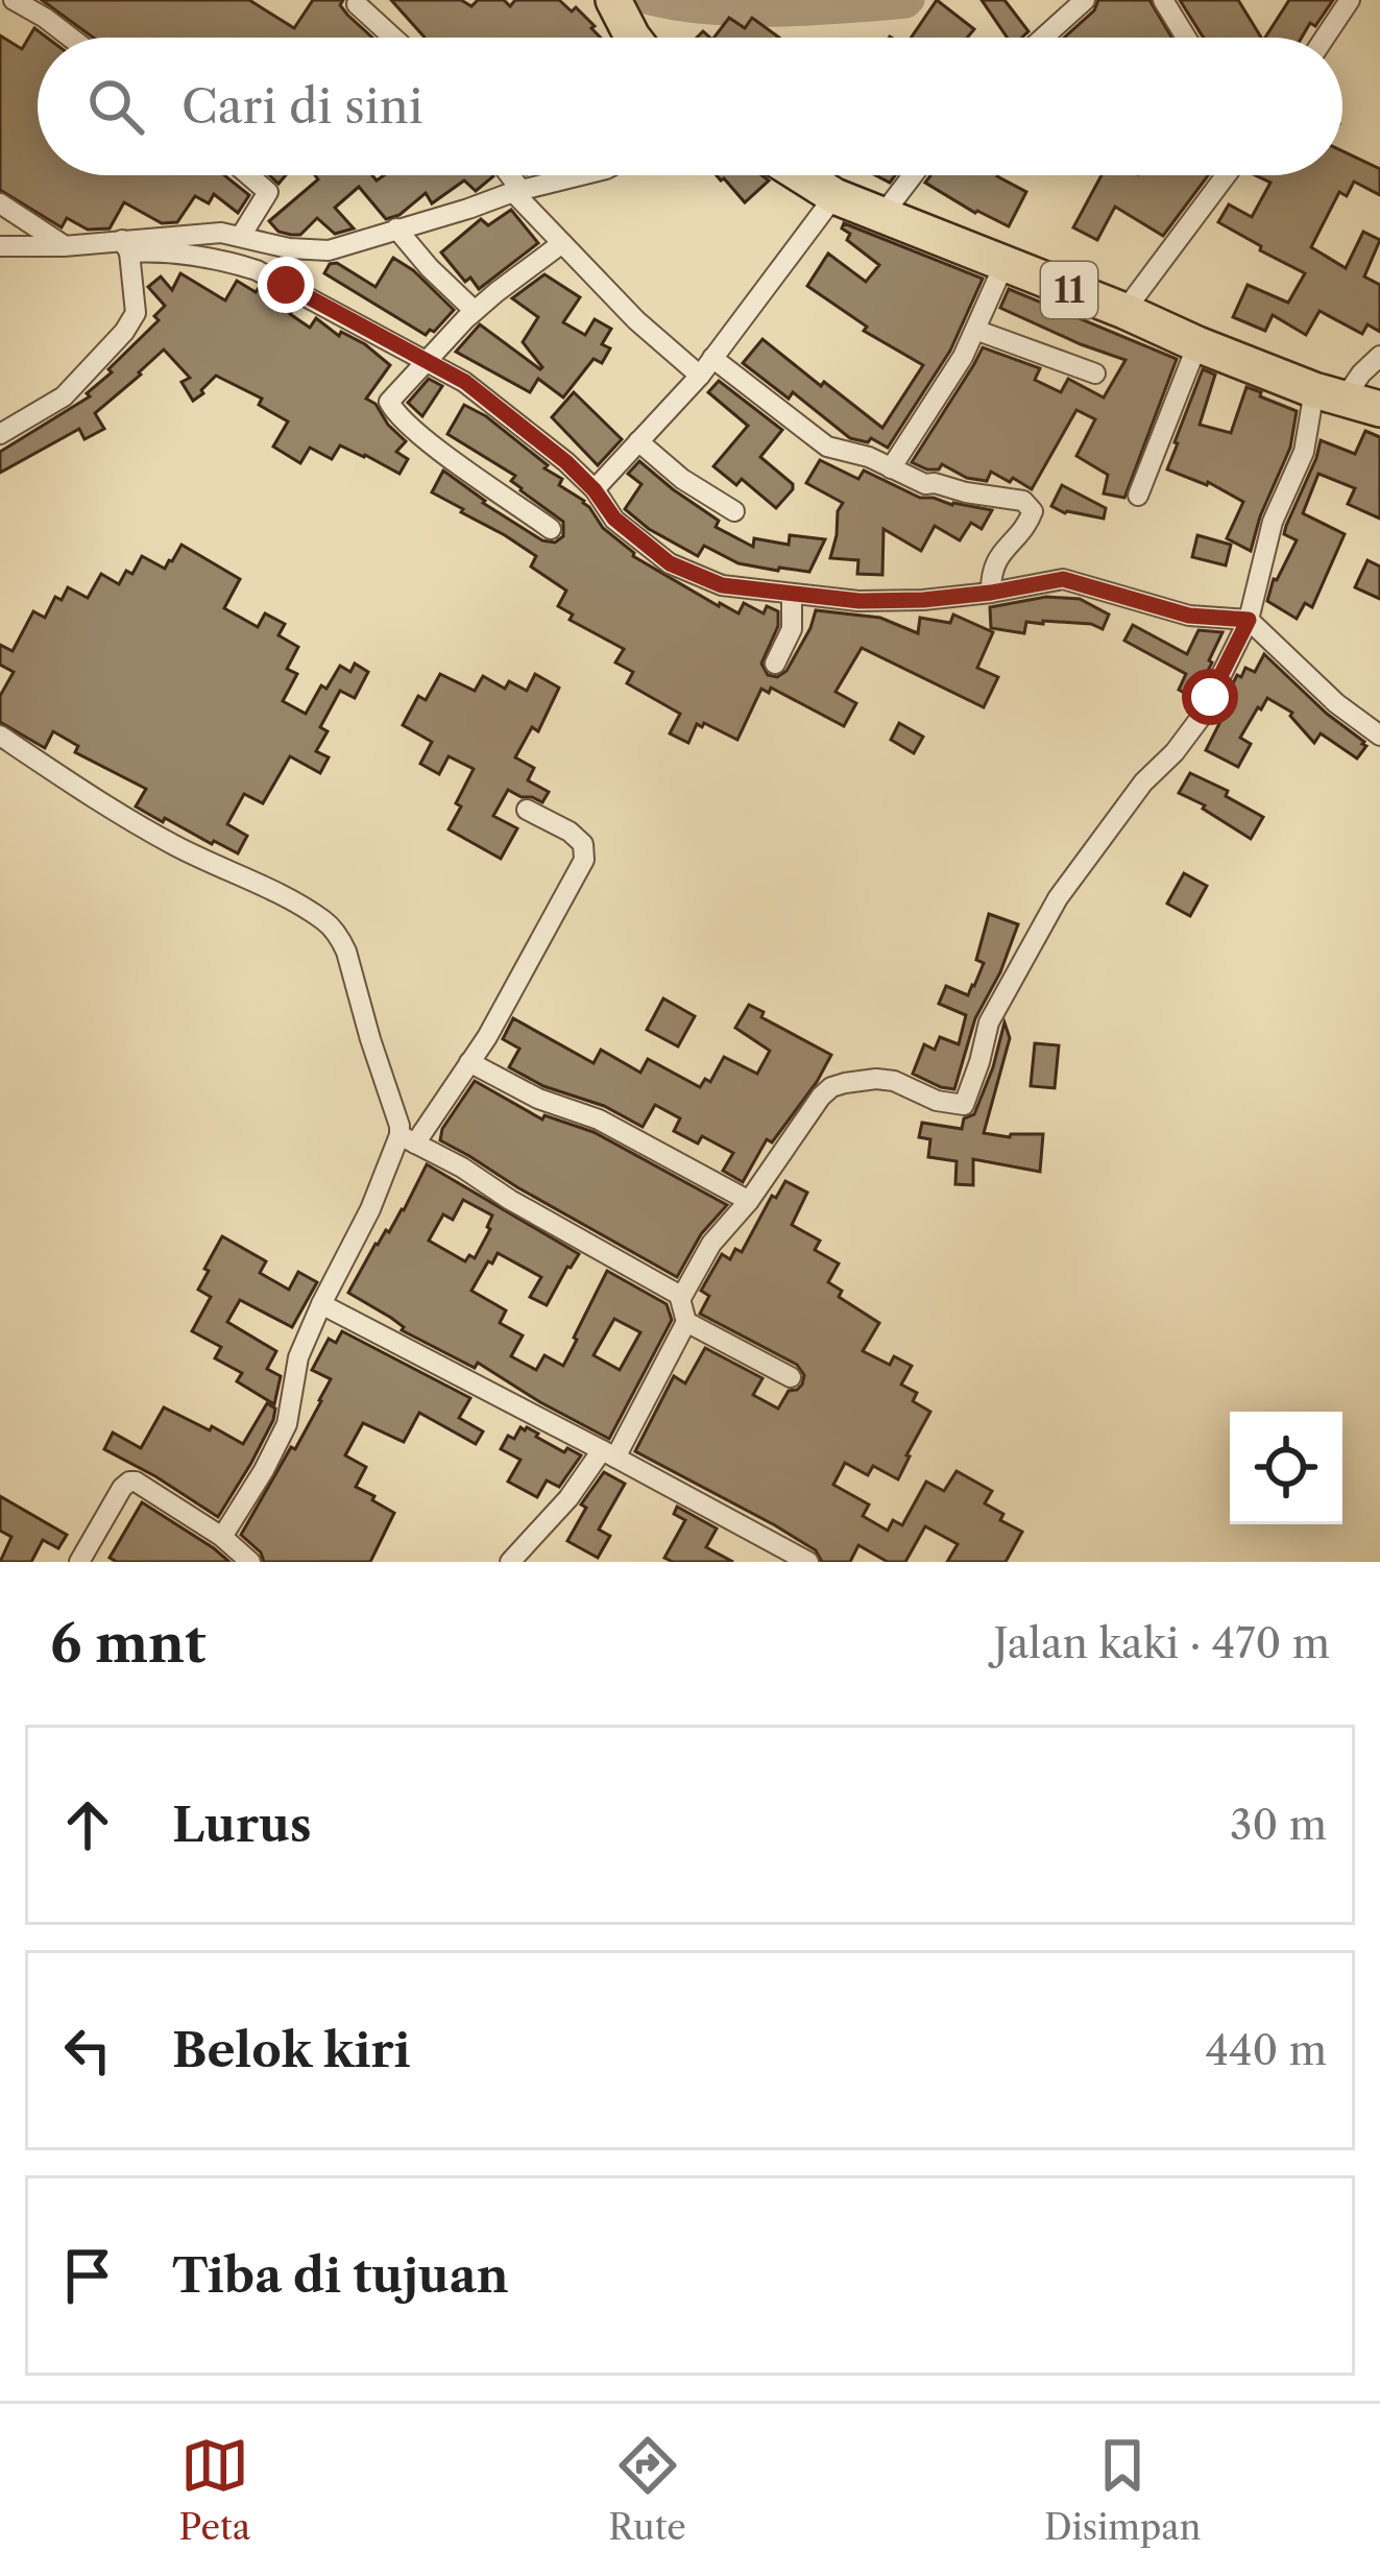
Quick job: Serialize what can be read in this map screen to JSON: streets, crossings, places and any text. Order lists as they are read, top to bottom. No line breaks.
{"streets":{"highway":["11"]},"page":{"search":"Cari di sini","heading":["6 mnt","Jalan kaki · 470 m"],"list":[["Lurus","30 m"],["Belok kiri","440 m"],"Tiba di tujuan"],"nav":["Peta","Rute","Disimpan"]}}
